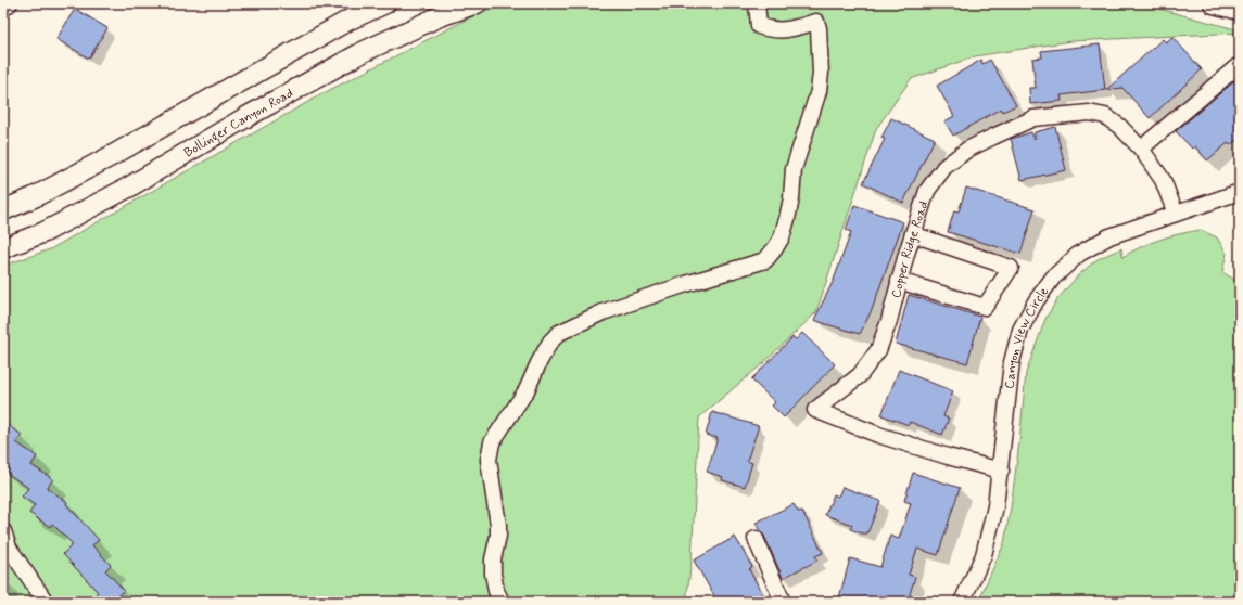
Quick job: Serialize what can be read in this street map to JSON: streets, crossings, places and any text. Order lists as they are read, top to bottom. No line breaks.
{"streets":{"main road":["Bollinger Canyon Road"],"street":["Copper Ridge Road","Canyon View Circle"]},"crossings":[["Copper Ridge Road","Canyon View Circle"]]}
